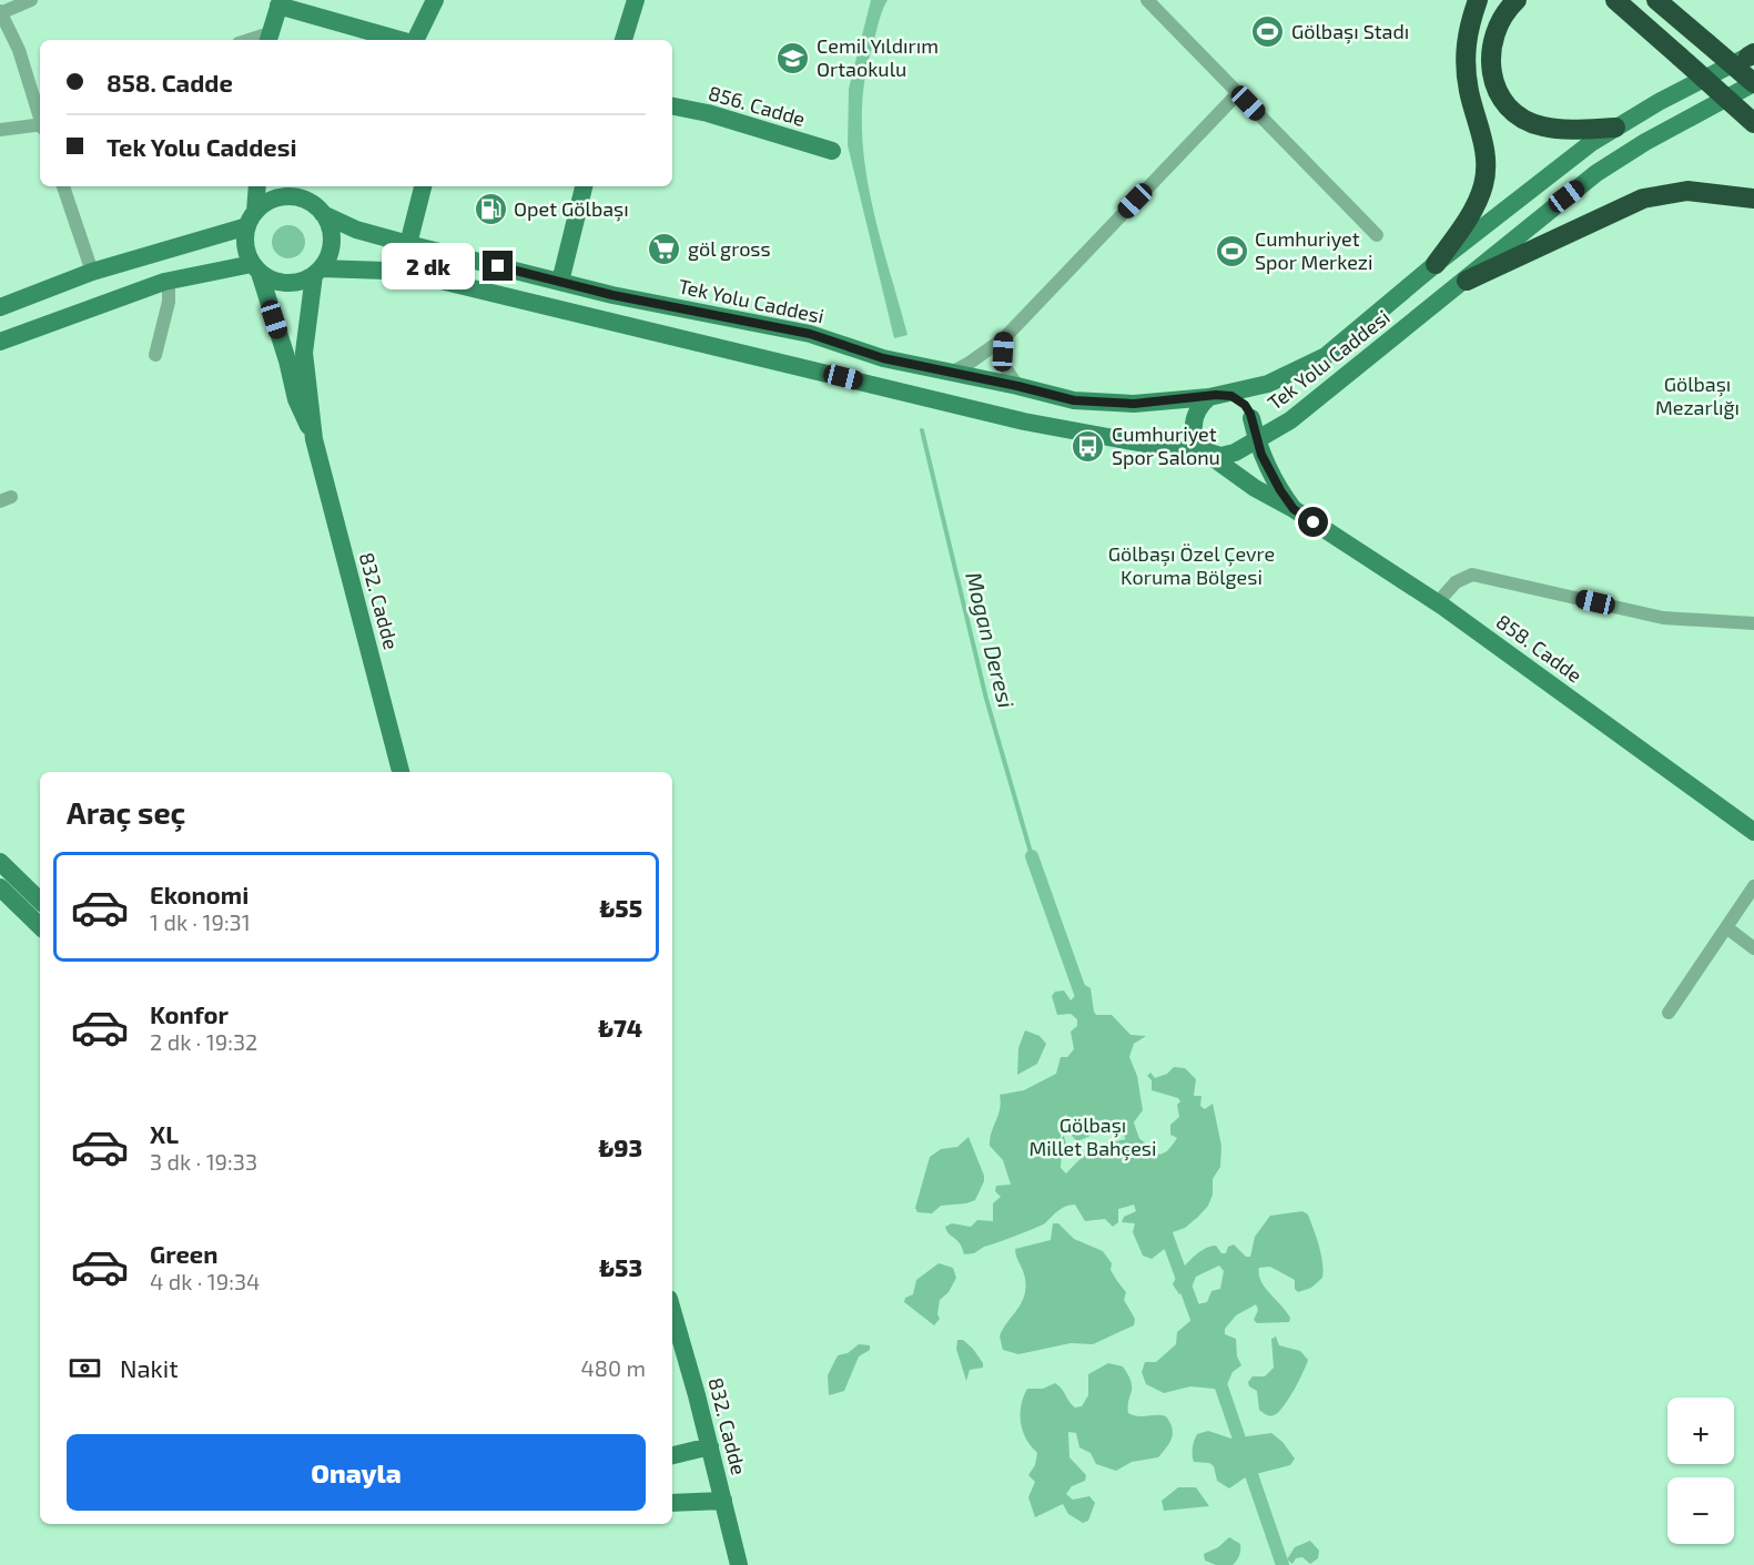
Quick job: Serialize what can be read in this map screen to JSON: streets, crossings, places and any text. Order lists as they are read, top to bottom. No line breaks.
{"streets":{"main road":["856. Cadde","Tek Yolu Caddesi","832. Cadde","858. Cadde"]},"crossings":[["Tek Yolu Caddesi","832. Cadde"],["Tek Yolu Caddesi","858. Cadde"]],"water":["Mogan Deresi"],"parks":["Gölbaşı Mezarlığı","Gölbaşı Özel Çevre Koruma Bölgesi","Gölbaşı Millet Bahçesi"],"places":{"sports":["Gölbaşı Stadı","Cumhuriyet Spor Merkezi"],"school or university":["Cemil Yıldırım Ortaokulu"],"fuel station":["Opet Gölbaşı"],"supermarket":["göl gross"],"bus stop":["Cumhuriyet Spor Salonu"]},"page":{"banner":["858. Cadde","Tek Yolu Caddesi"],"bubble":"2 dk","heading":"Araç seç","list":[{"name":"Ekonomi","note":"1 dk · 19:31","value":"₺55"},{"name":"Konfor","note":"2 dk · 19:32","value":"₺74"},{"name":"XL","note":"3 dk · 19:33","value":"₺93"},{"name":"Green","note":"4 dk · 19:34","value":"₺53"}],"pay":["Nakit","480 m"],"map_buttons":["+","−"],"buttons":"Onayla"}}
